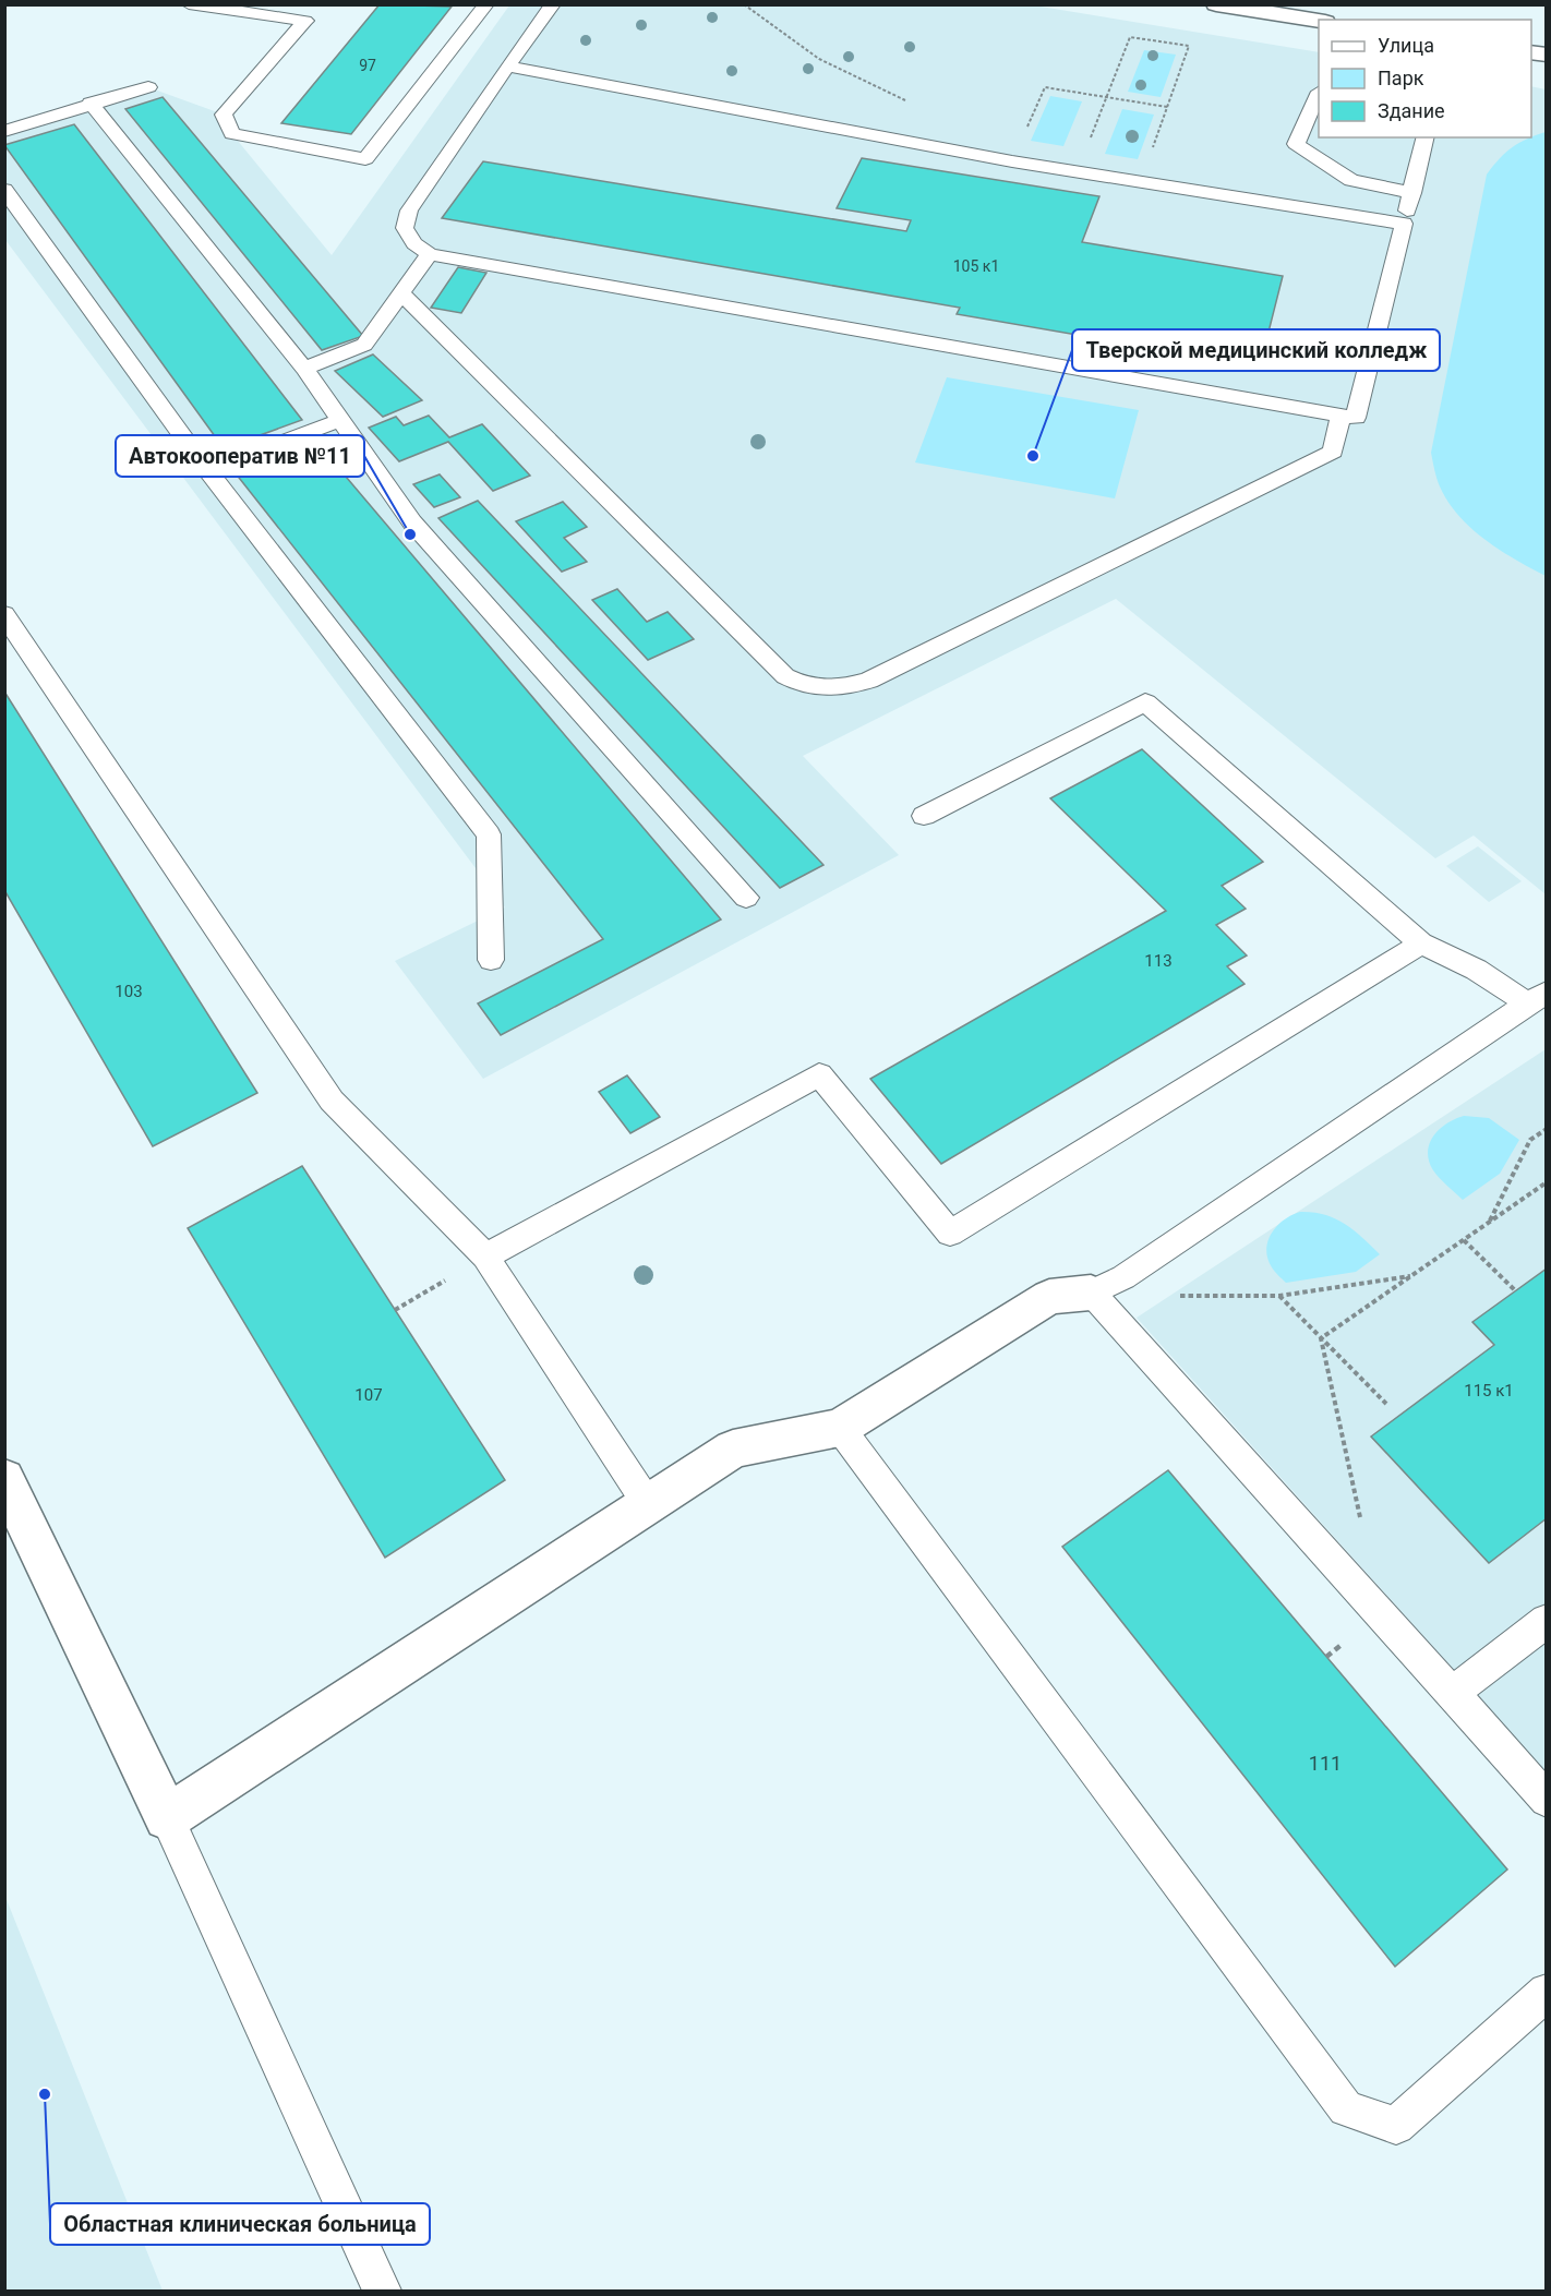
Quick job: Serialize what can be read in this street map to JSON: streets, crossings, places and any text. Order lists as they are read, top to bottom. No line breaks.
{"places":["Тверской медицинский колледж","Автокооператив №11","Областная клиническая больница"],"house_numbers":["97","105 к1","113","103","115 к1","107","111"],"legend":["Улица","Парк","Здание"]}
